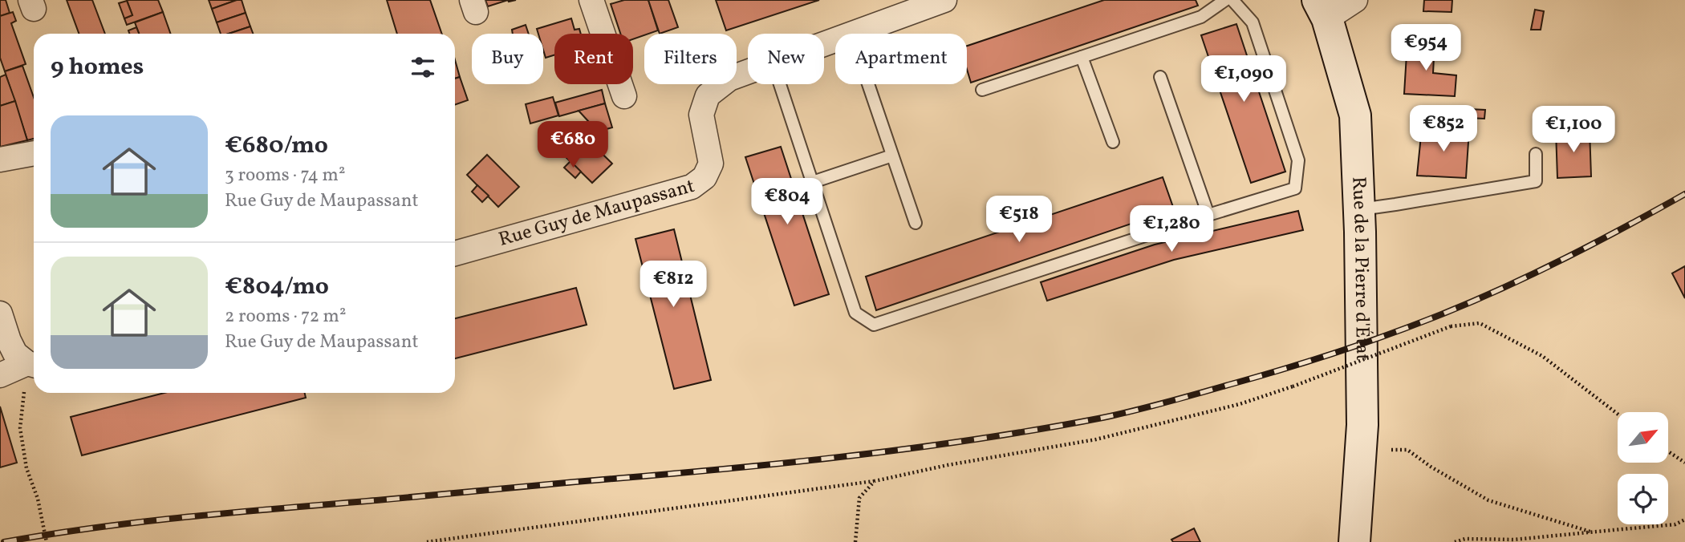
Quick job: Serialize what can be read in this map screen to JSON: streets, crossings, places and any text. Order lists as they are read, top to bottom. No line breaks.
{"streets":{"street":["Rue Guy de Maupassant","Rue de la Pierre d'État"]},"north":"top right","page":{"price":["€954","€1,090","€852","€1,100","€680","€804","€518","€1,280","€812"],"chip":["Buy","Rent","Filters","New","Apartment"],"heading":"9 homes","list":[{"name":"€680/mo","note":"3 rooms · 74 m² · Rue Guy de Maupassant"},{"name":"€804/mo","note":"2 rooms · 72 m² · Rue Guy de Maupassant"}]}}
